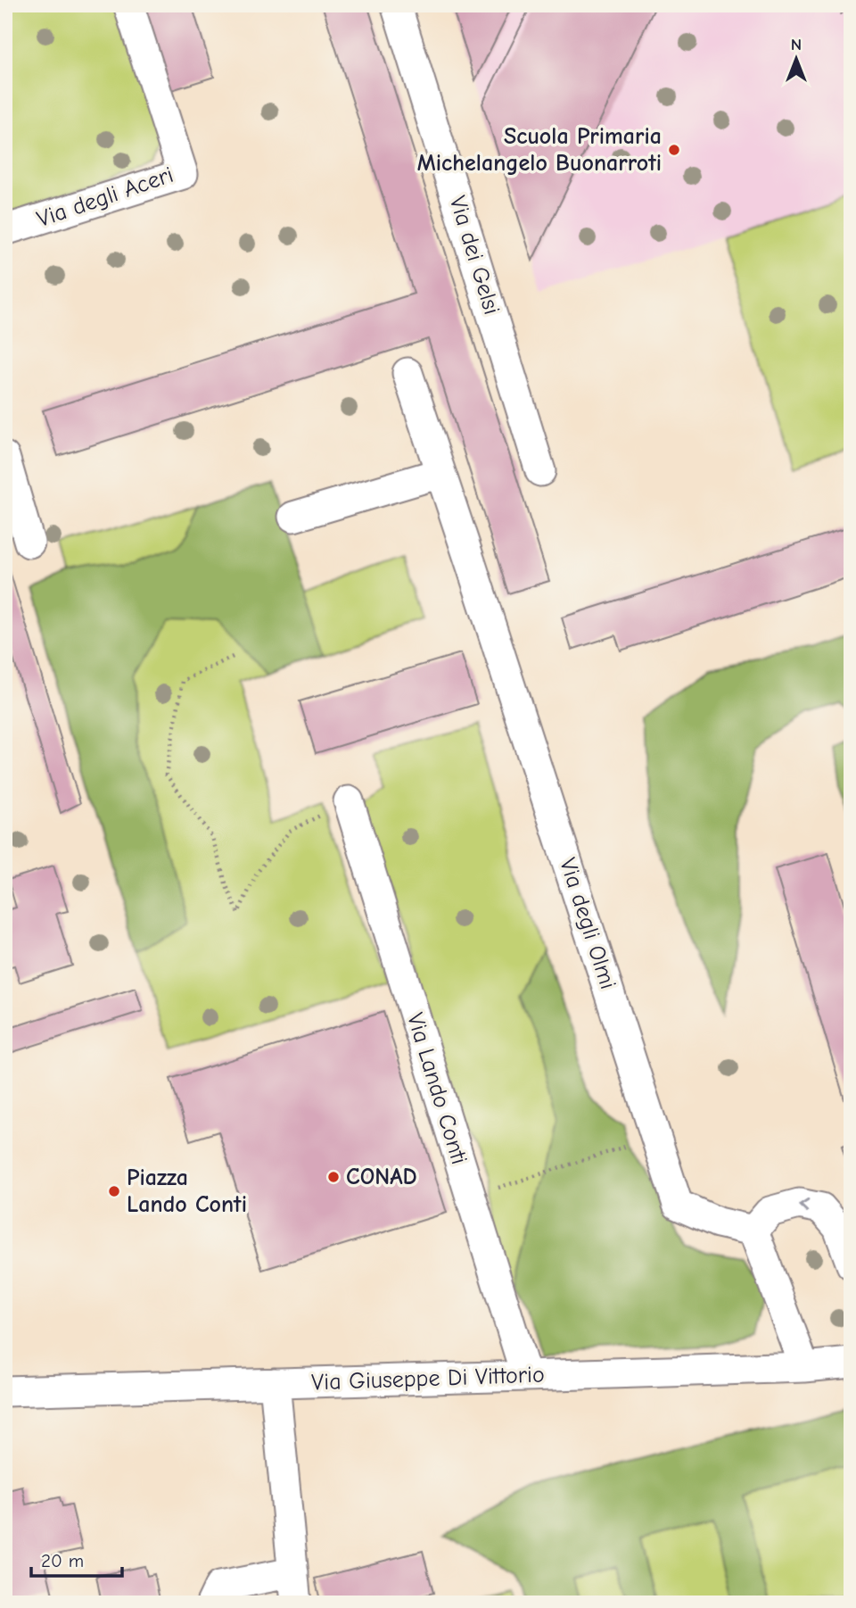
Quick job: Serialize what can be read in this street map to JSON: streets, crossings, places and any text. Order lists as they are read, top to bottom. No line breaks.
{"streets":{"street":["Via degli Aceri","Via dei Gelsi","Via degli Olmi","Via Lando Conti","Via Giuseppe Di Vittorio"]},"crossings":[["Via Lando Conti","Via Giuseppe Di Vittorio"]],"places":["Scuola Primaria Michelangelo Buonarroti","CONAD","Piazza Lando Conti"],"scale_bar":"20 m","north":"top"}
